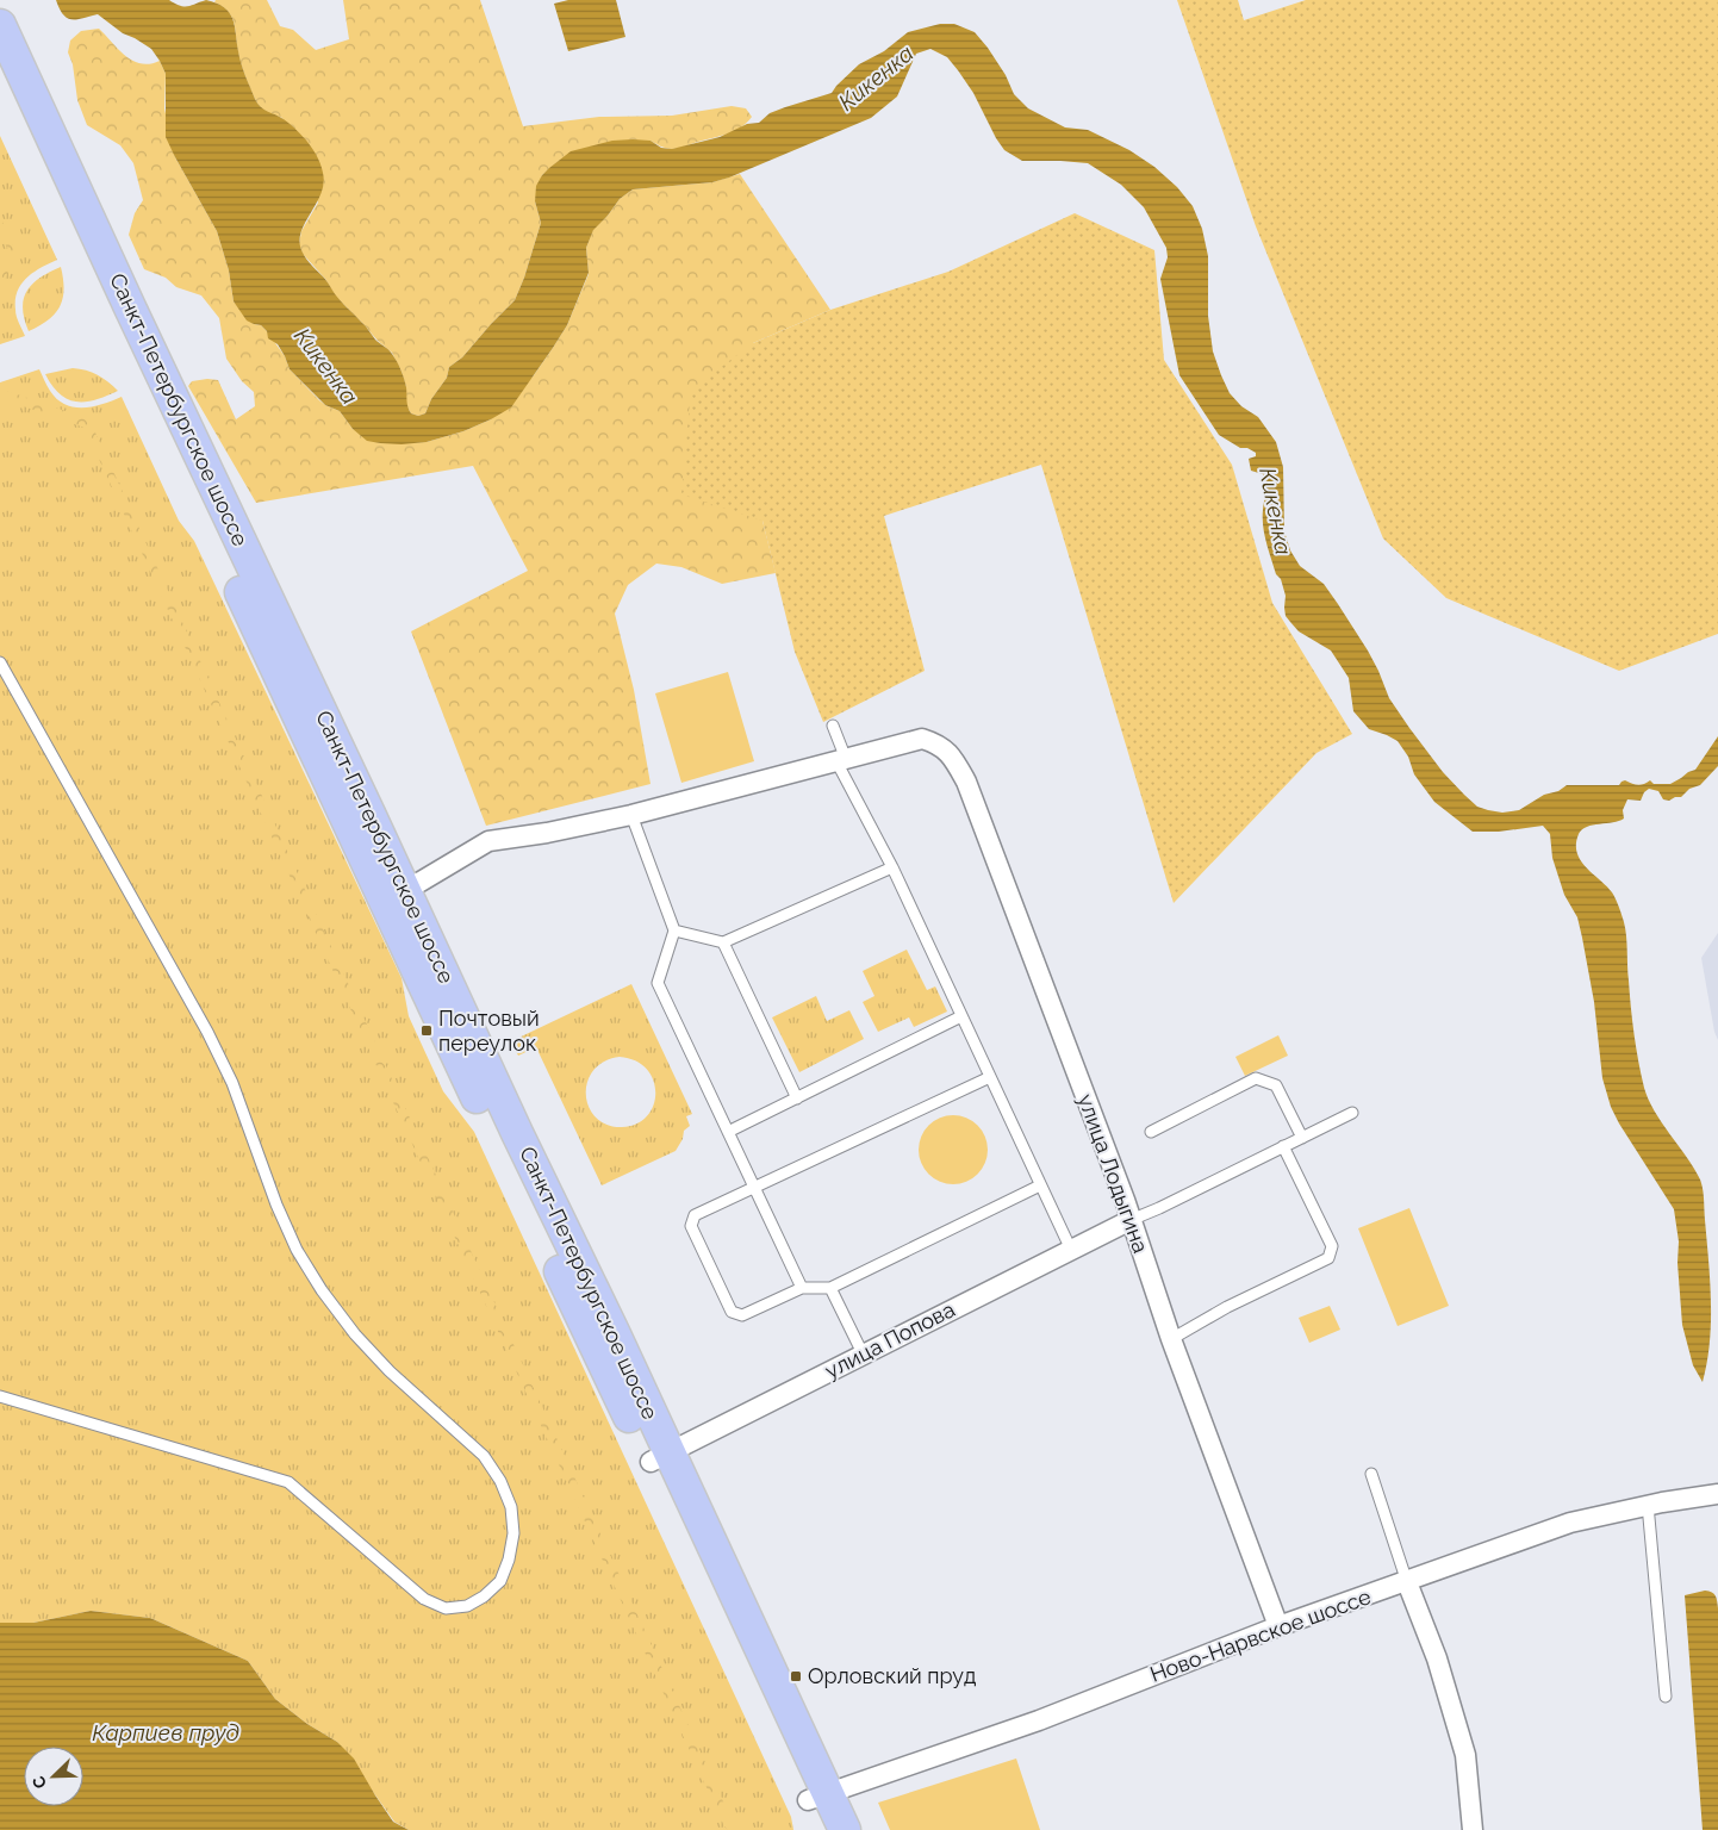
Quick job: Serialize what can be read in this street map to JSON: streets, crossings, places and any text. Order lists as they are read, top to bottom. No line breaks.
{"streets":{"main road":["Санкт-Петербургское шоссе"],"street":["улица Лодыгина","улица Попова","Ново-Нарвское шоссе"]},"crossings":[["Санкт-Петербургское шоссе","улица Попова"],["Санкт-Петербургское шоссе","Ново-Нарвское шоссе"],["улица Лодыгина","улица Попова"],["улица Лодыгина","Ново-Нарвское шоссе"]],"water":["Кикенка","Карпиев пруд"],"places":{"transit":["Почтовый переулок","Орловский пруд"]},"north":"bottom left"}
